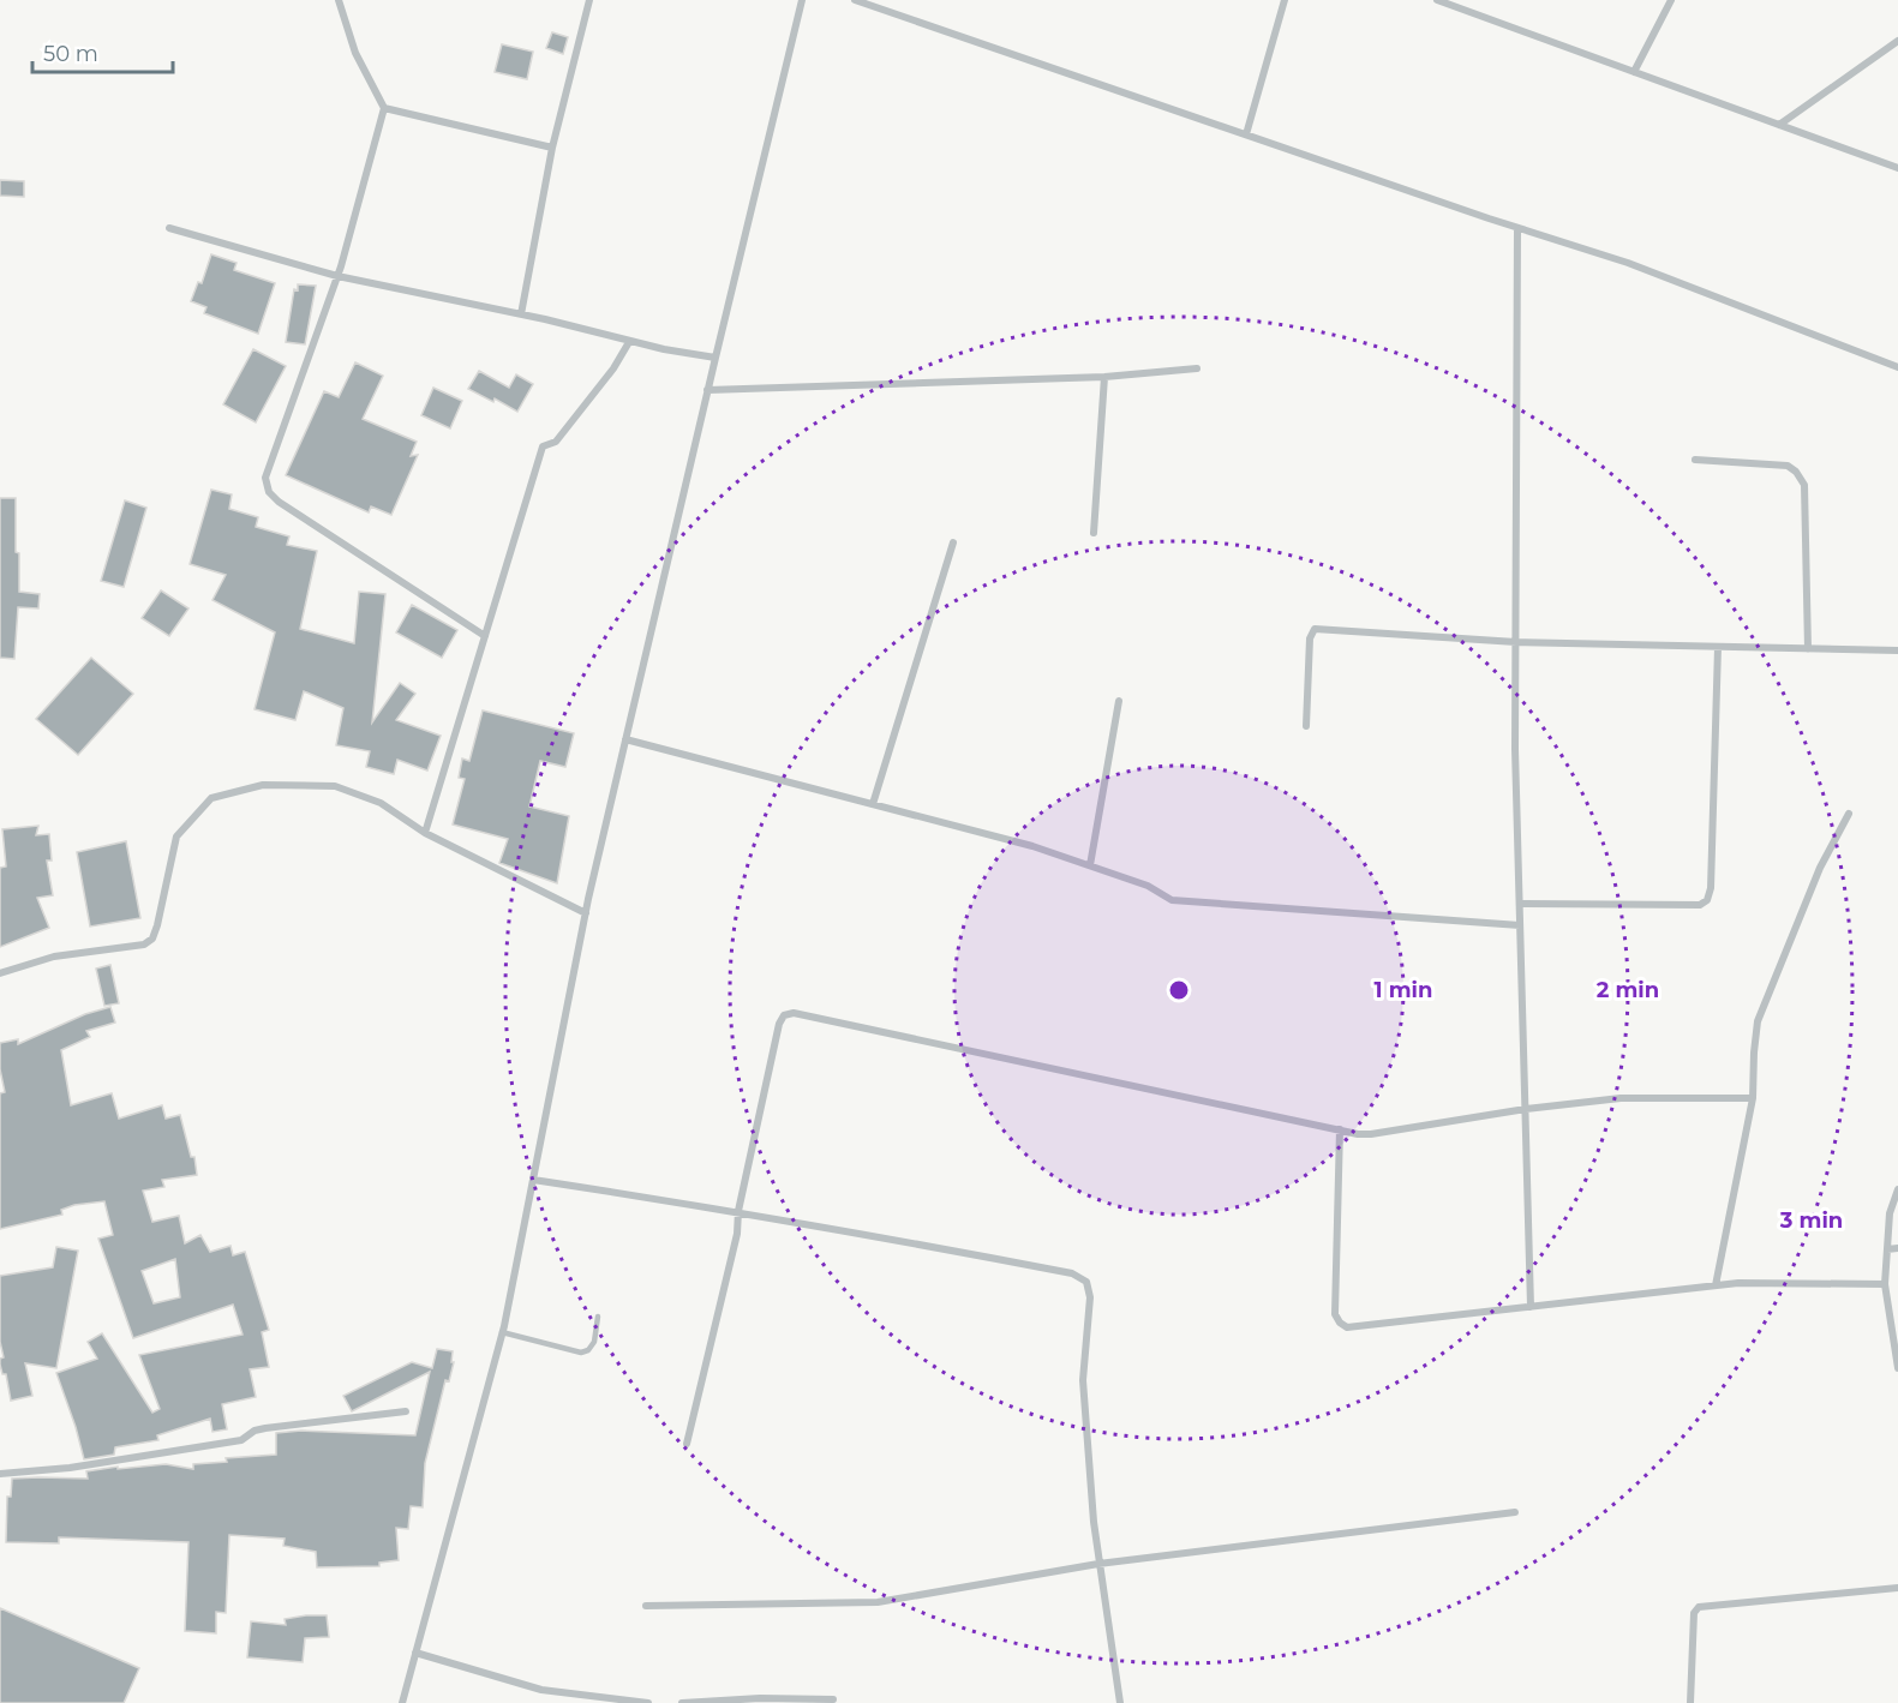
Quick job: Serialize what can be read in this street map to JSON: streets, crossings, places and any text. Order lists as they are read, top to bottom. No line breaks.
{"scale_bar":"50 m","rings":["1 min","2 min","3 min"]}
